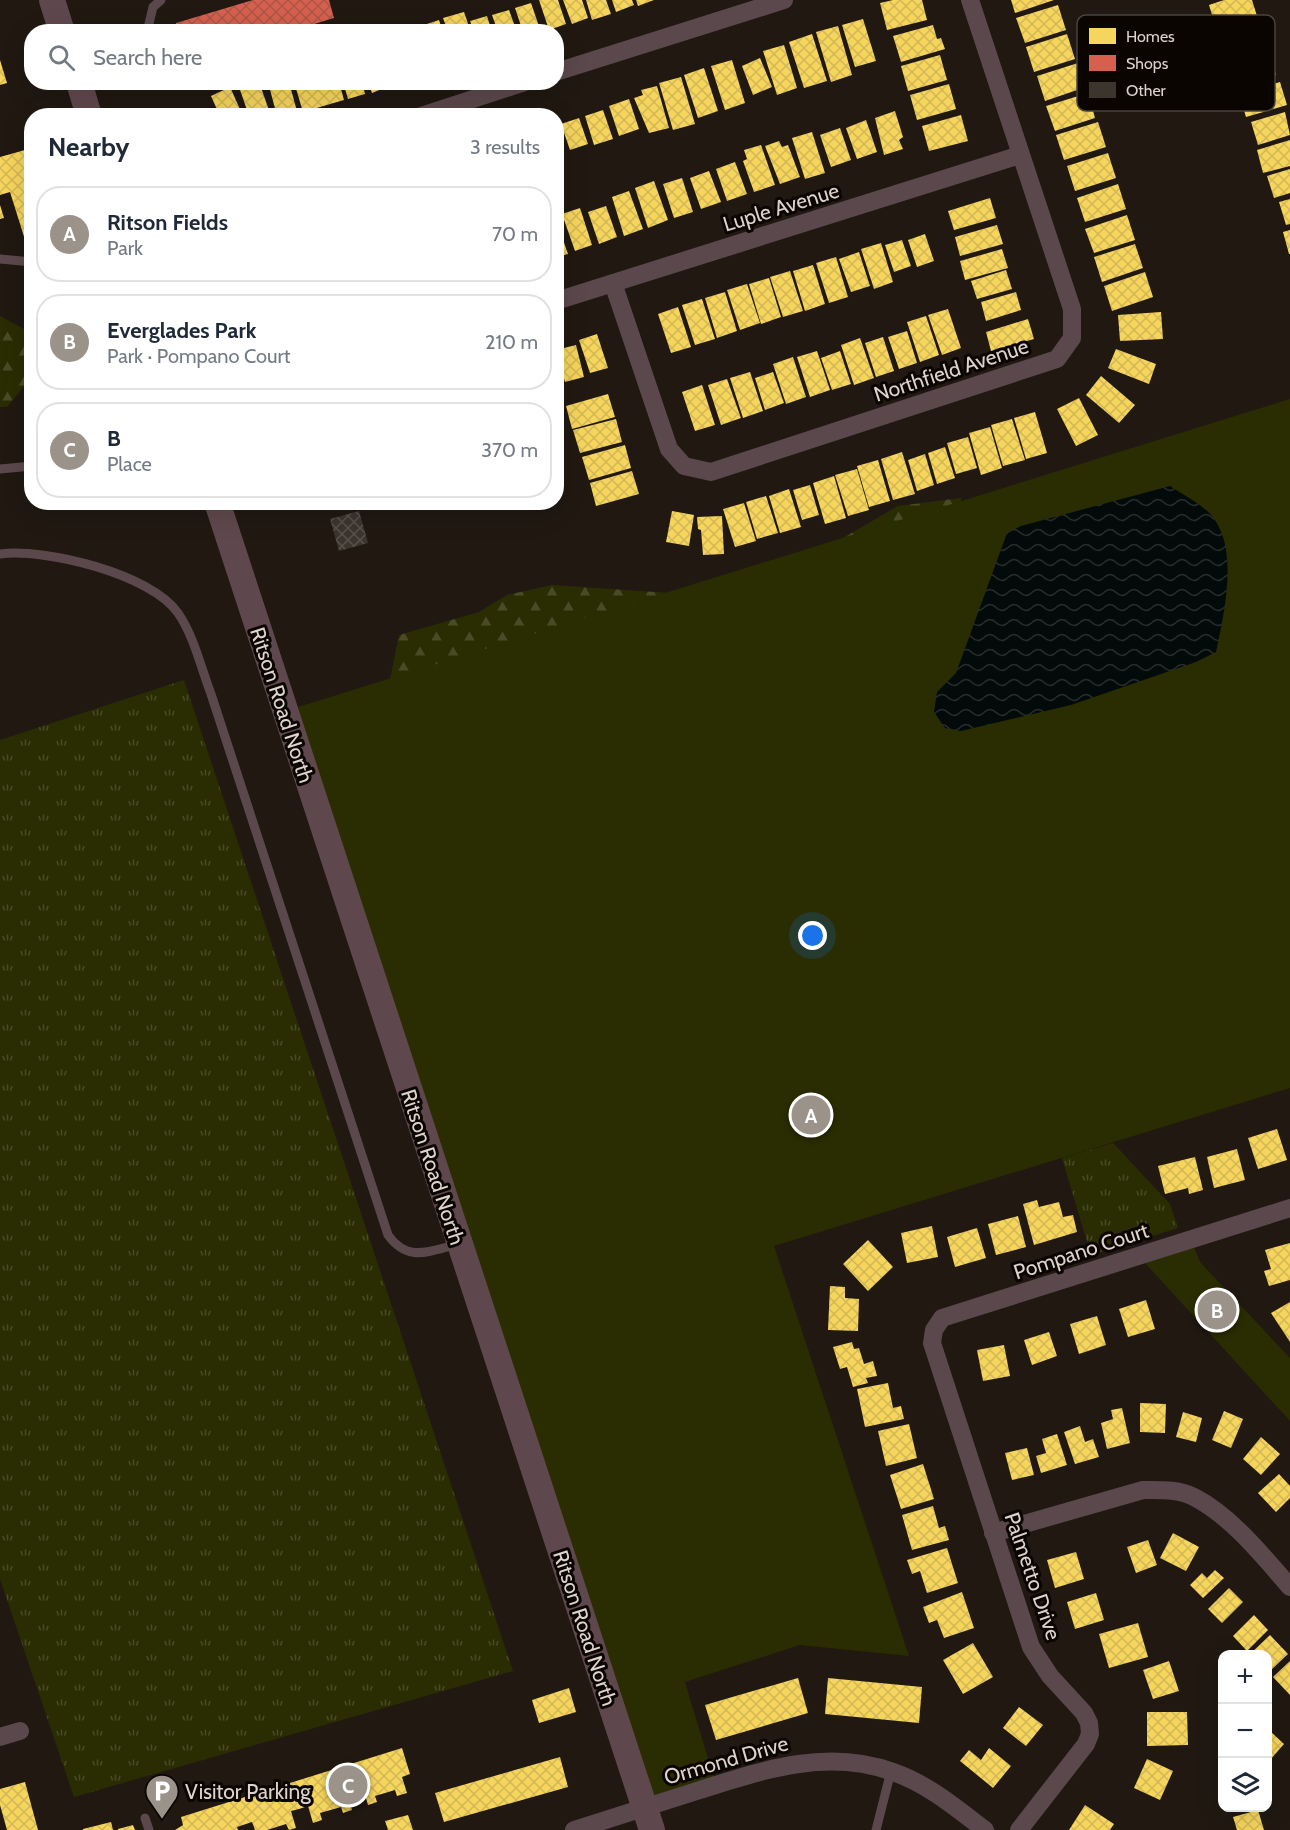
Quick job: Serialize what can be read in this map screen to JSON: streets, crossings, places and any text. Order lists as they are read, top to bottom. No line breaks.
{"streets":{"main road":["Ritson Road North"],"street":["Luple Avenue","Northfield Avenue","Pompano Court","Palmetto Drive","Ormond Drive"]},"crossings":[["Luple Avenue","Northfield Avenue"],["Ritson Road North","Ormond Drive"],["Pompano Court","Palmetto Drive"]],"places":{"parking":["Visitor Parking"]},"legend":["Homes","Shops","Other"],"page":{"search":"Search here","heading":["Nearby","3 results"],"list":[{"mark":"A","name":"Ritson Fields","note":"Park","value":"70 m"},{"mark":"B","name":"Everglades Park","note":"Park · Pompano Court","value":"210 m"},{"mark":"C","name":"B","note":"Place","value":"370 m"}],"pins":["A","B","C"],"map_buttons":["+","−"]}}
